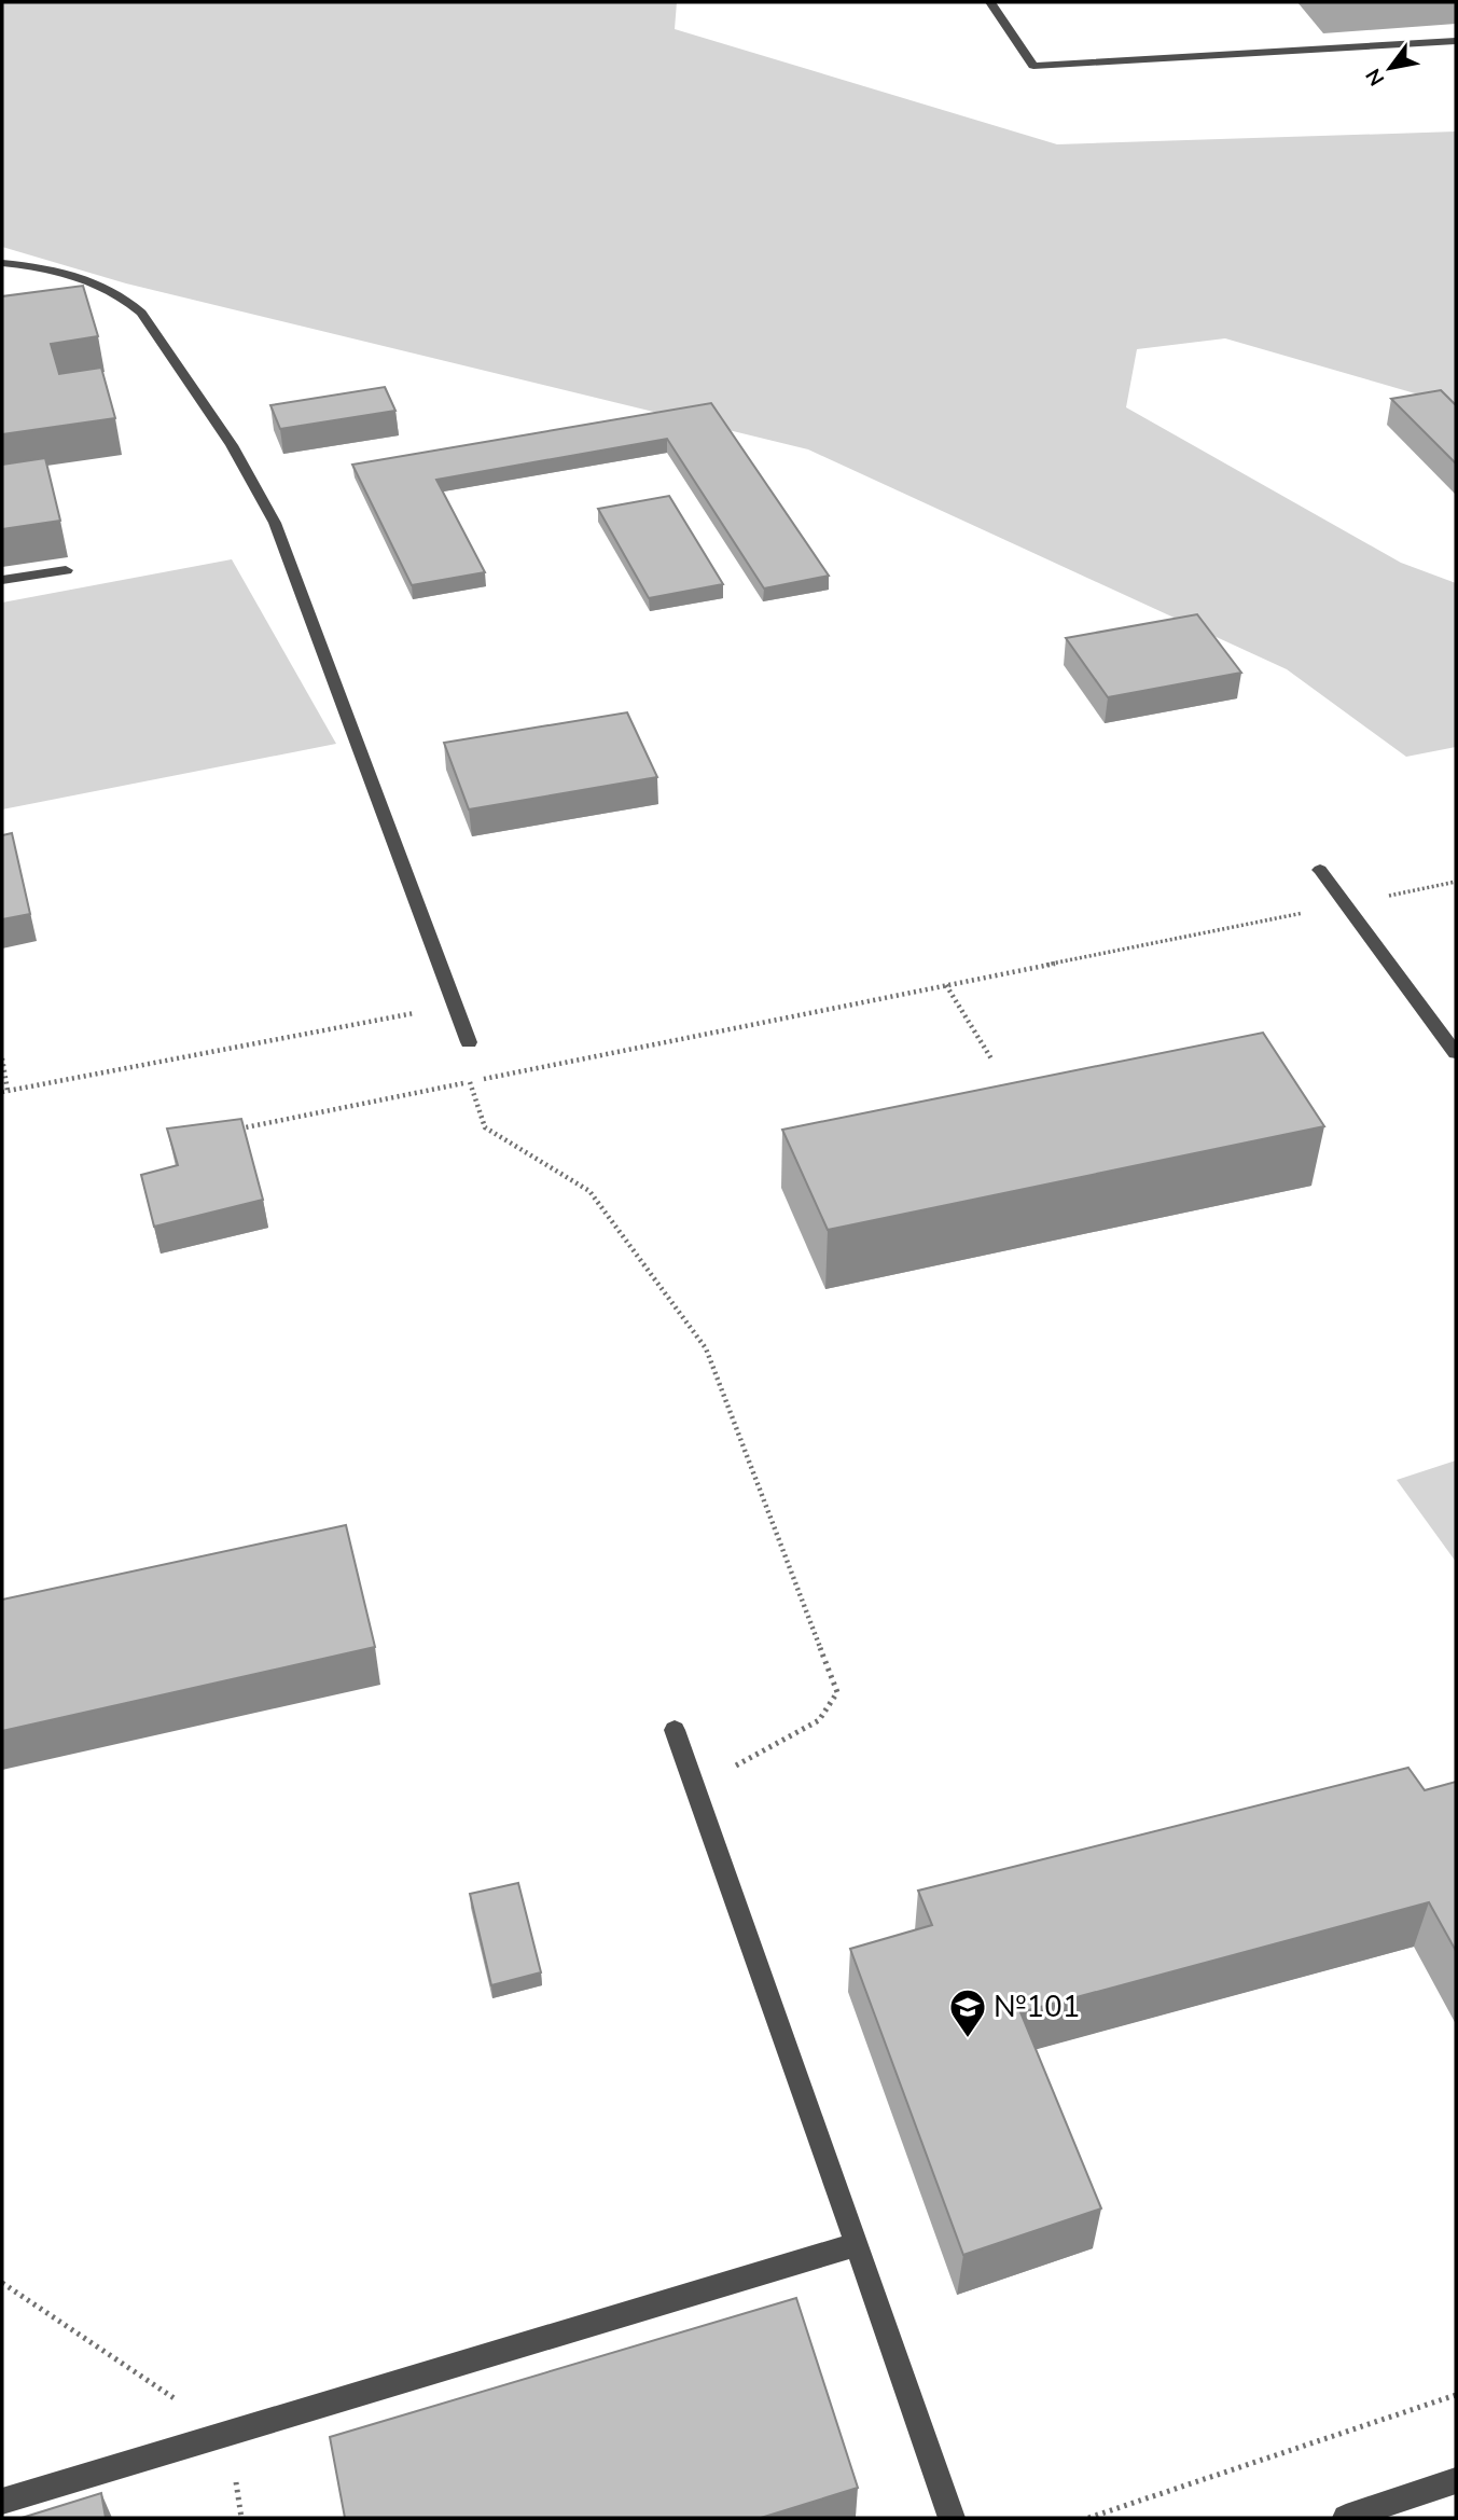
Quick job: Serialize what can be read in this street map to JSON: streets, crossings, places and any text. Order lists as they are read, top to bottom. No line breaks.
{"places":{"school or university":["№101"]},"north":"bottom left"}
